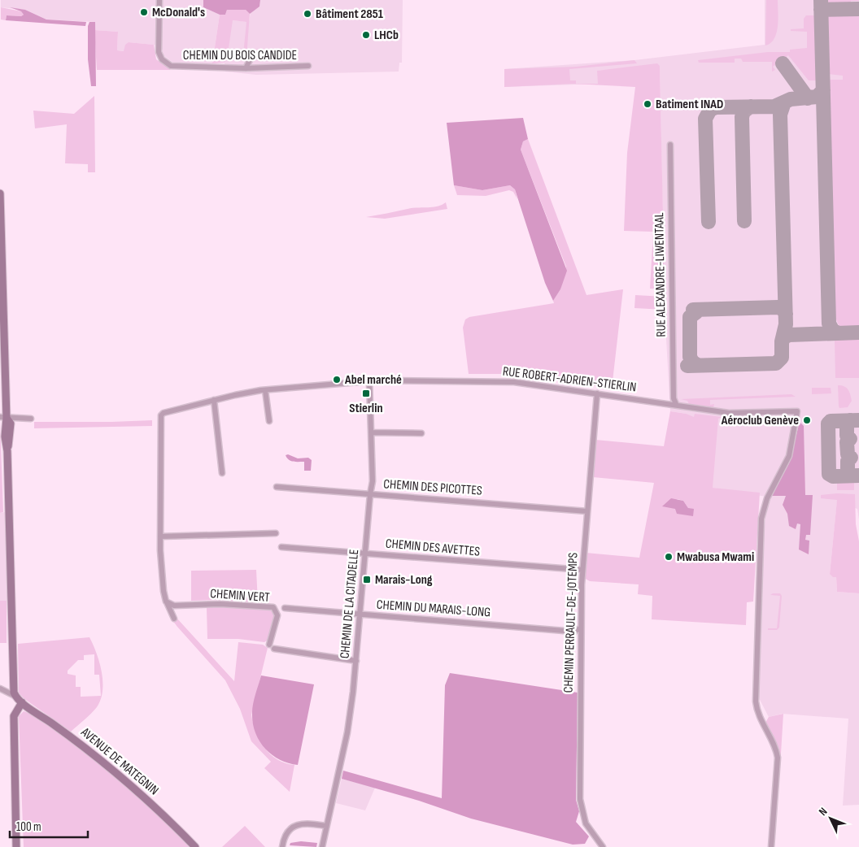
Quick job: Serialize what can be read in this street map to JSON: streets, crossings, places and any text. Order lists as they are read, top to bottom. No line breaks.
{"streets":{"main road":["AVENUE DE MATEGNIN"],"street":["CHEMIN DU BOIS CANDIDE","RUE ALEXANDRE-LIWENTAAL","RUE ROBERT-ADRIEN-STIERLIN","CHEMIN DES PICOTTES","CHEMIN DES AVETTES","CHEMIN VERT","CHEMIN DE LA CITADELLE","CHEMIN DU MARAIS-LONG","CHEMIN PERRAULT-DE-JOTEMPS"]},"crossings":[["RUE ALEXANDRE-LIWENTAAL","RUE ROBERT-ADRIEN-STIERLIN"],["RUE ROBERT-ADRIEN-STIERLIN","CHEMIN DE LA CITADELLE"],["RUE ROBERT-ADRIEN-STIERLIN","CHEMIN PERRAULT-DE-JOTEMPS"],["CHEMIN DES PICOTTES","CHEMIN DE LA CITADELLE"],["CHEMIN DES PICOTTES","CHEMIN PERRAULT-DE-JOTEMPS"],["CHEMIN DES AVETTES","CHEMIN DE LA CITADELLE"],["CHEMIN DES AVETTES","CHEMIN PERRAULT-DE-JOTEMPS"],["CHEMIN DE LA CITADELLE","CHEMIN DU MARAIS-LONG"],["CHEMIN DU MARAIS-LONG","CHEMIN PERRAULT-DE-JOTEMPS"]],"places":{"other":["McDonald's","Bâtiment 2851","LHCb","Batiment INAD","Abel marché","Aéroclub Genève","Mwabusa Mwami"],"transit":["Stierlin","Marais-Long"]},"scale_bar":"100 m","north":"top left"}
